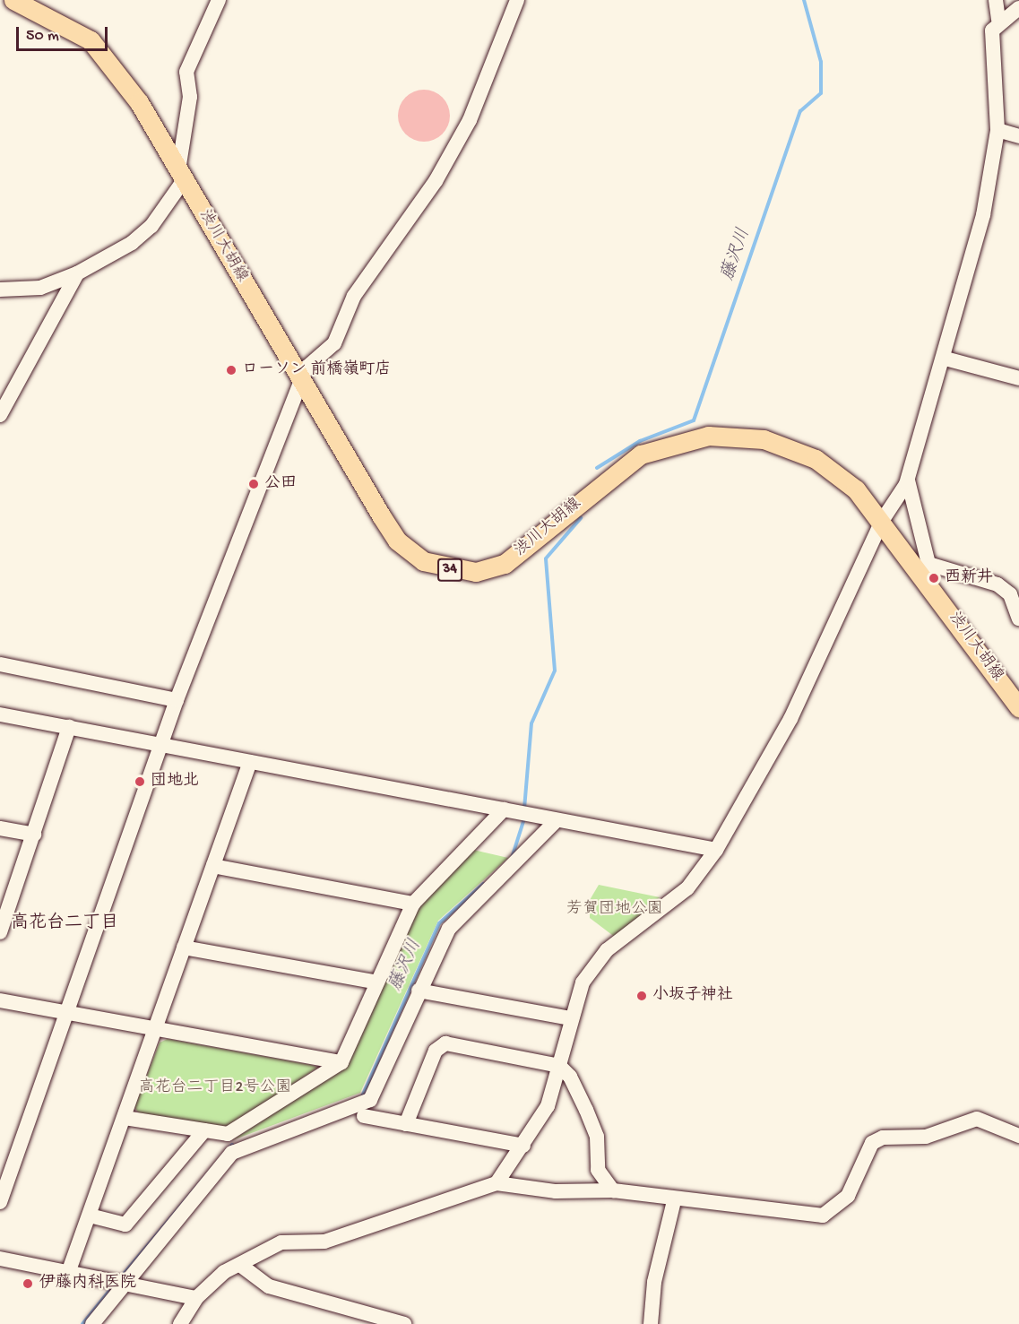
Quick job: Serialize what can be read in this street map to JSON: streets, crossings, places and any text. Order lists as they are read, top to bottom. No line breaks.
{"streets":{"main road":["渋川大胡線","34"]},"districts":["高花台二丁目"],"water":["藤沢川"],"parks":["芳賀団地公園","高花台二丁目2号公園"],"places":["ローソン 前橋嶺町店","公田","西新井","団地北","小坂子神社","伊藤内科医院"],"scale_bar":"50 m"}
